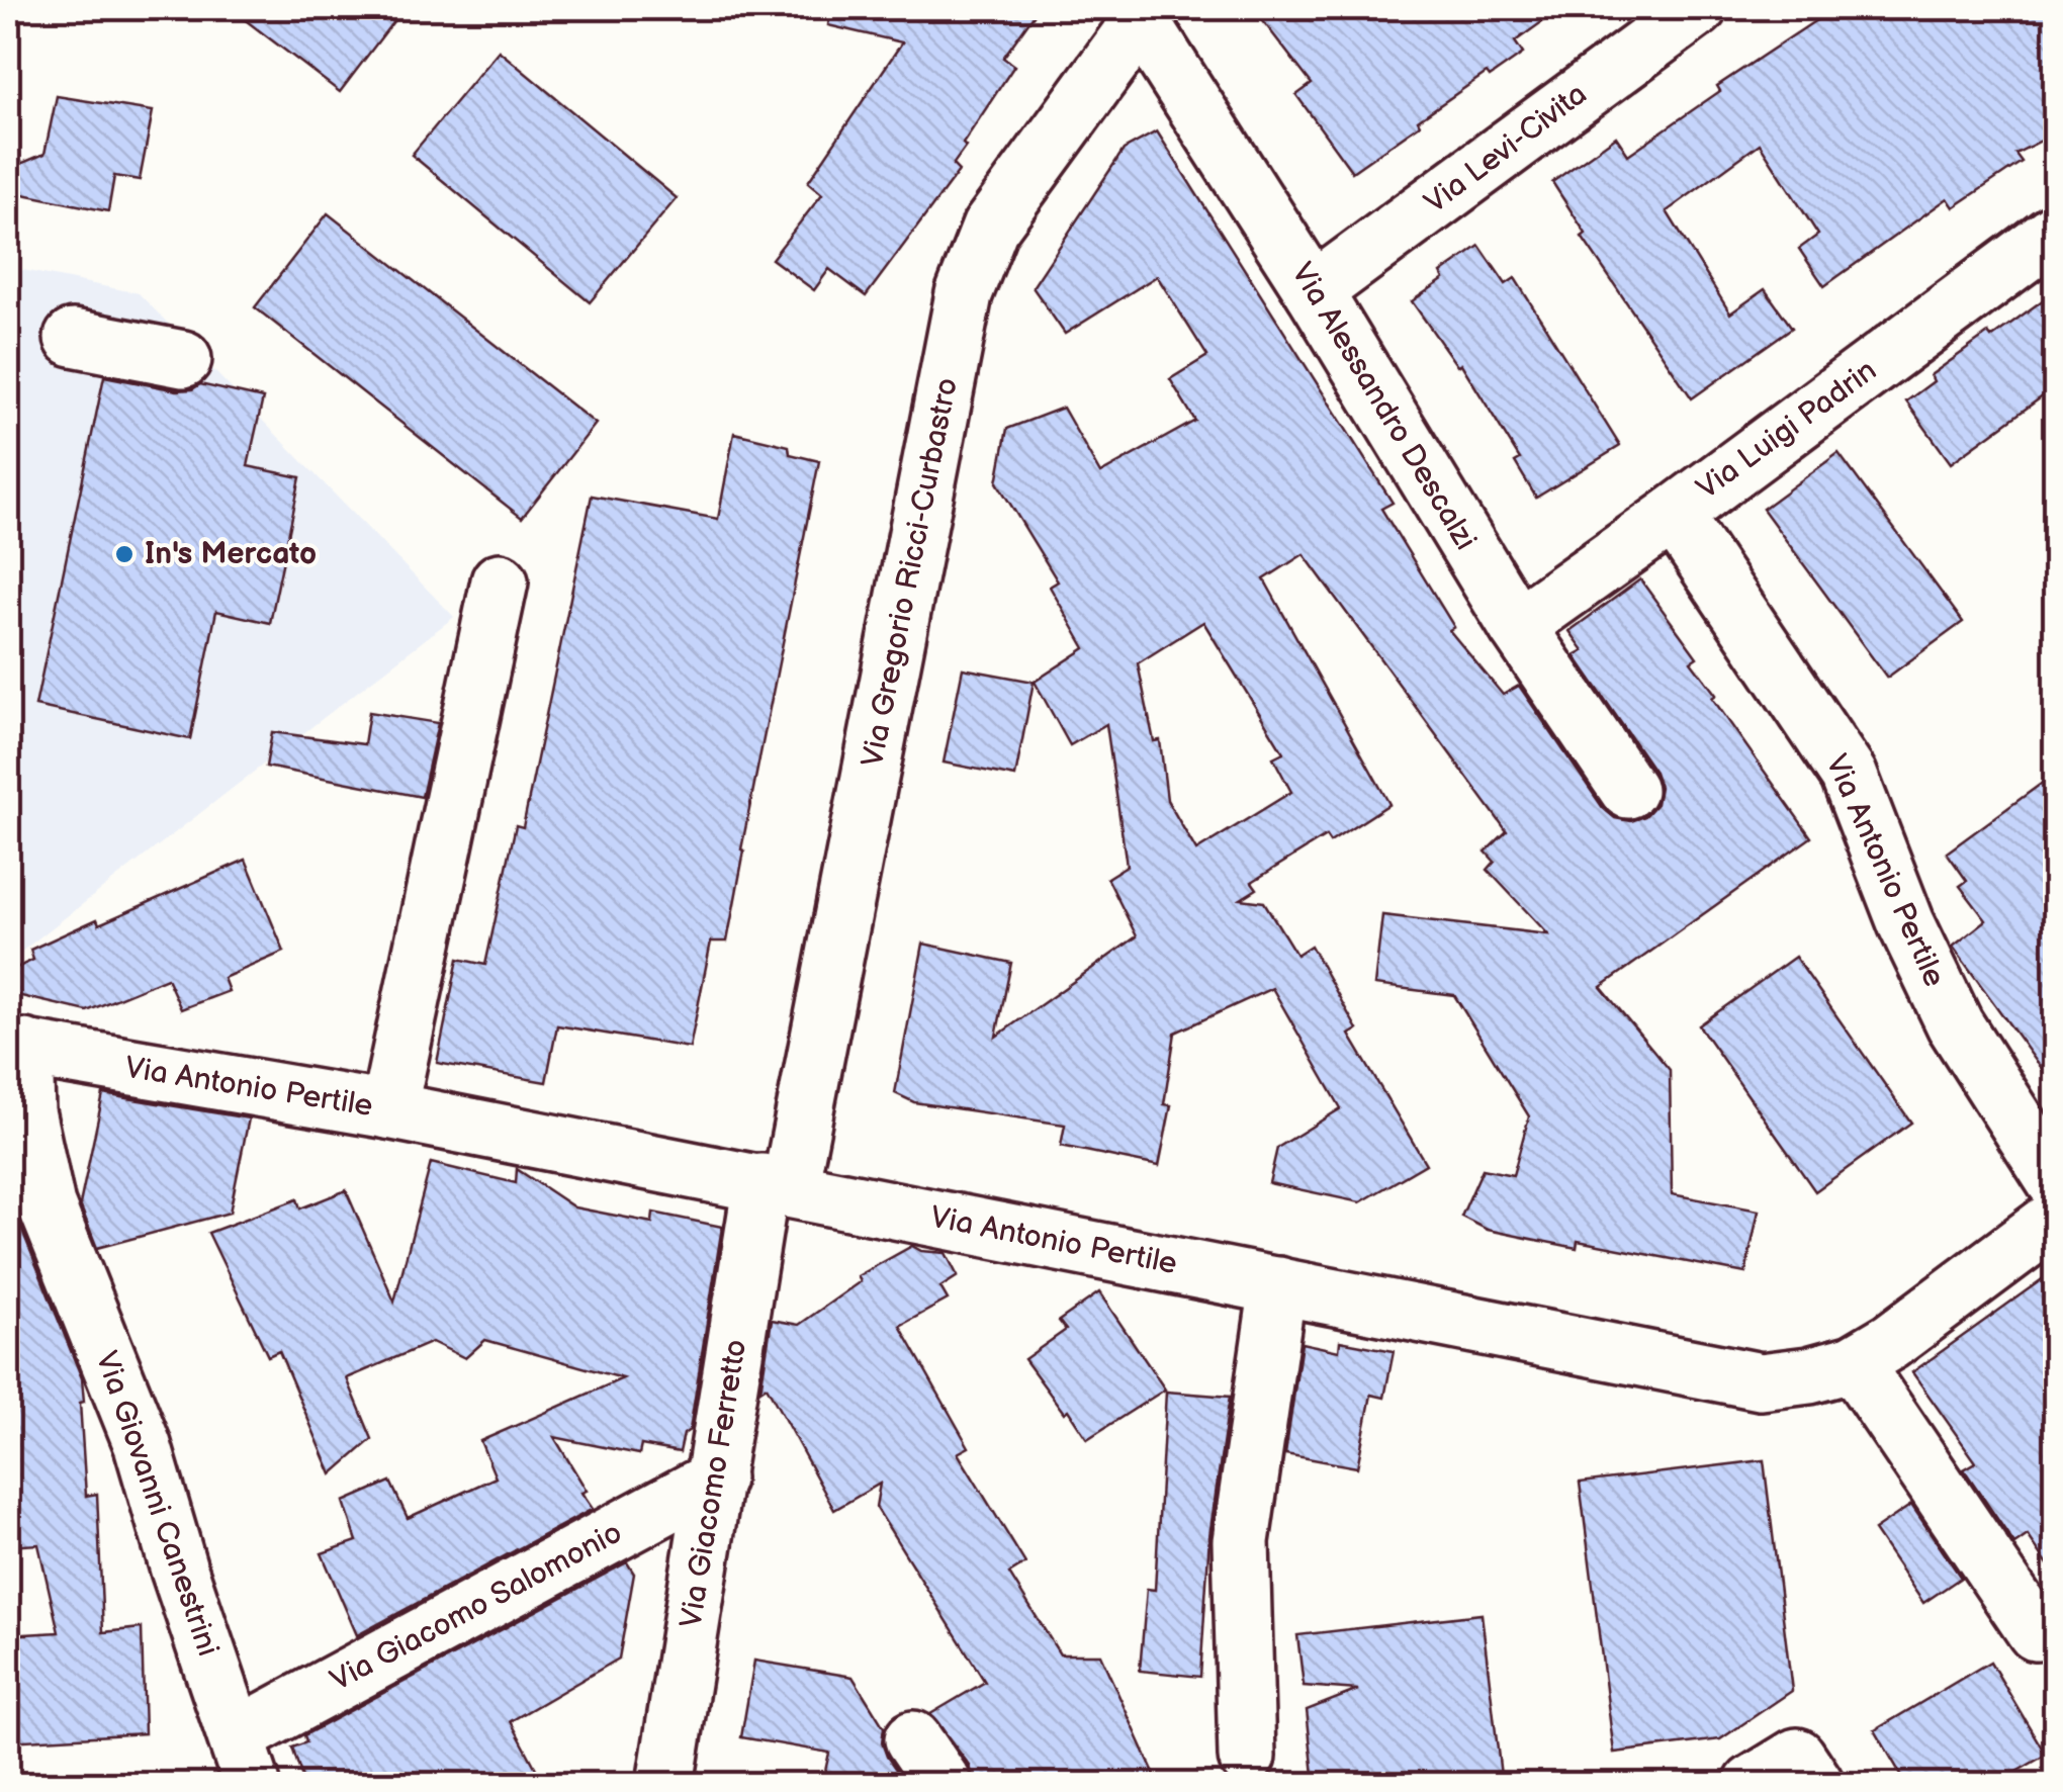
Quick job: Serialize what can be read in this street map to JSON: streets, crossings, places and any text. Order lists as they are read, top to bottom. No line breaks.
{"streets":{"street":["Via Levi-Civita","Via Alessandro Descalzi","Via Luigi Padrin","Via Gregorio Ricci-Curbastro","Via Antonio Pertile","Via Giacomo Ferretto","Via Giovanni Canestrini","Via Giacomo Salomonio"]},"crossings":[["Via Levi-Civita","Via Alessandro Descalzi"],["Via Alessandro Descalzi","Via Luigi Padrin"],["Via Alessandro Descalzi","Via Gregorio Ricci-Curbastro"],["Via Luigi Padrin","Via Antonio Pertile"],["Via Gregorio Ricci-Curbastro","Via Antonio Pertile"],["Via Gregorio Ricci-Curbastro","Via Giacomo Ferretto"],["Via Antonio Pertile","Via Giacomo Ferretto"],["Via Antonio Pertile","Via Giovanni Canestrini"],["Via Giacomo Ferretto","Via Giacomo Salomonio"],["Via Giovanni Canestrini","Via Giacomo Salomonio"]],"places":["In's Mercato"]}
